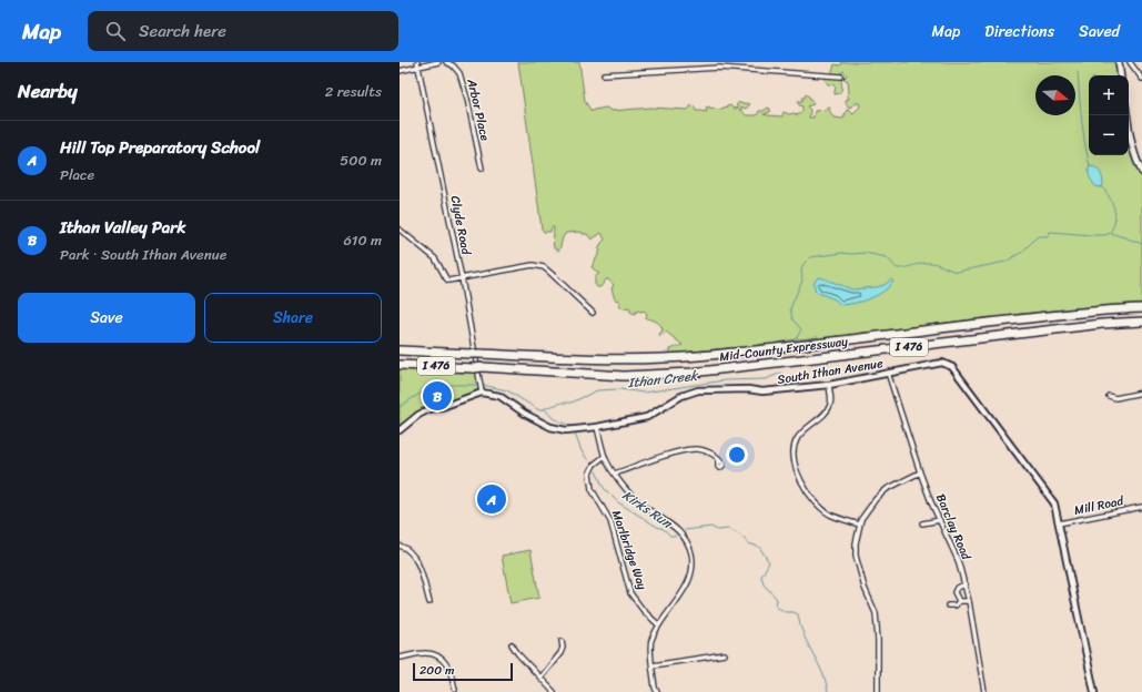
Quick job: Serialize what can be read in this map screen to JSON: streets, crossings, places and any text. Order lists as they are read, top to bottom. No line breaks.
{"streets":{"highway":["I 476","Mid-County Expressway"],"street":["Arbor Place","Clyde Road","South Ithan Avenue","Mill Road","Barclay Road","Marlbridge Way"]},"crossings":[["Clyde Road","South Ithan Avenue"],["South Ithan Avenue","Mill Road"],["South Ithan Avenue","Barclay Road"]],"water":["Ithan Creek","Kirks Run"],"scale_bar":"200 m","north":"right","page":{"header":"Map","search":"Search here","nav":["Map","Directions","Saved"],"heading":["Nearby","2 results"],"map_buttons":["+","−"],"list":[{"mark":"A","name":"Hill Top Preparatory School","note":"Place","value":"500 m"},{"mark":"B","name":"Ithan Valley Park","note":"Park · South Ithan Avenue","value":"610 m"}],"buttons":["Save","Share"],"pins":["B","A"],"scale":"200 m"}}
